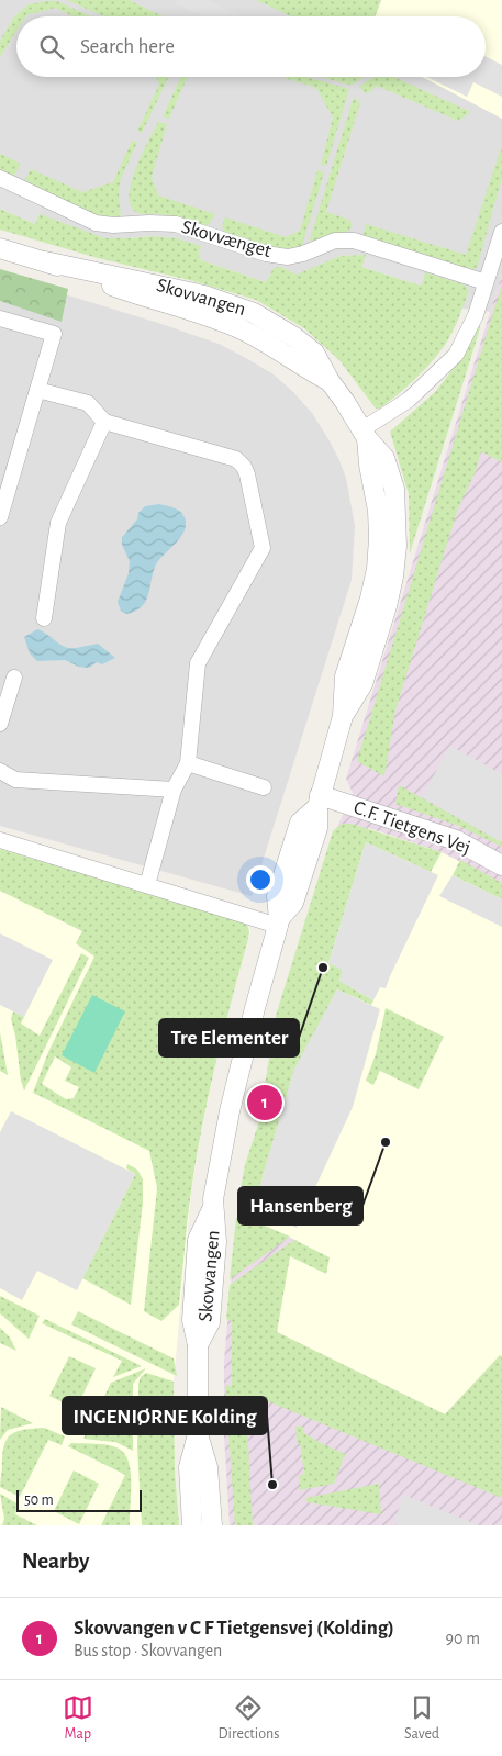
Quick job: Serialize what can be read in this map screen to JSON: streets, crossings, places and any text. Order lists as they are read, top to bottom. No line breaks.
{"streets":{"street":["Skovvænget","Skovvangen","C.F. Tietgens Vej"]},"crossings":[["Skovvangen","C.F. Tietgens Vej"]],"places":["Tre Elementer","Hansenberg","INGENIØRNE Kolding"],"scale_bar":"50 m","page":{"search":"Search here","pins":"1","scale":"50 m","heading":"Nearby","list":[{"mark":"1","name":"Skovvangen v C F Tietgensvej (Kolding)","note":"Bus stop · Skovvangen","value":"90 m"}],"nav":["Map","Directions","Saved"]}}
